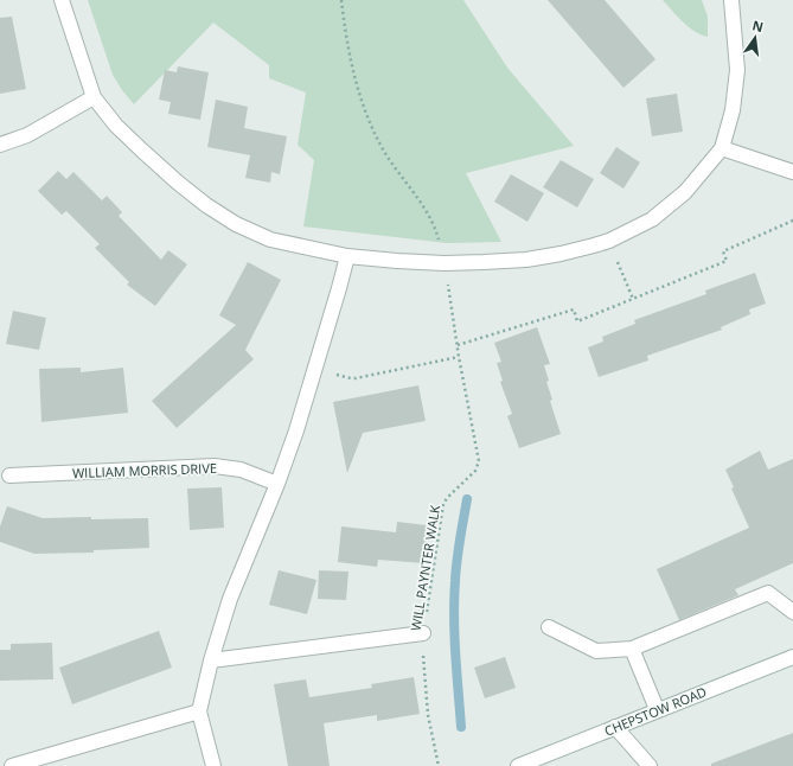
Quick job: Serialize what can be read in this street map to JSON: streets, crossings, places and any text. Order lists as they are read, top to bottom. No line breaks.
{"streets":{"street":["WILLIAM MORRIS DRIVE","CHEPSTOW ROAD"],"path":["WILL PAYNTER WALK"]},"north":"top"}
